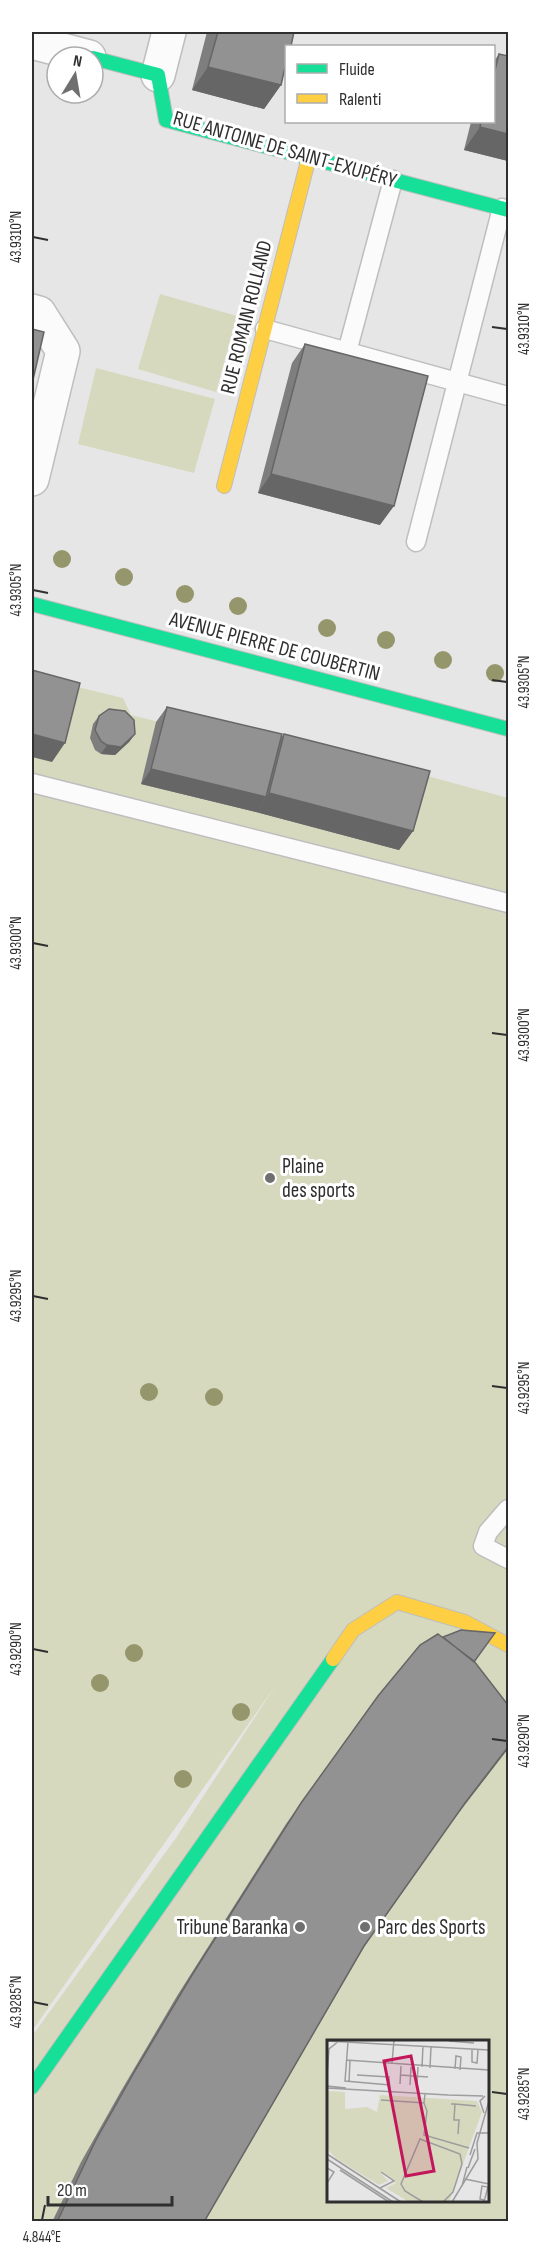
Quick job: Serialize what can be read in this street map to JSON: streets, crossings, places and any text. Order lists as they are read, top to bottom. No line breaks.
{"streets":{"street":["RUE ANTOINE DE SAINT-EXUPÉRY","RUE ROMAIN ROLLAND","AVENUE PIERRE DE COUBERTIN"]},"crossings":[["RUE ANTOINE DE SAINT-EXUPÉRY","RUE ROMAIN ROLLAND"]],"places":["Plaine des sports","Tribune Baranka","Parc des Sports"],"legend":["Fluide","Ralenti"],"scale_bar":"20 m","north":"top","coordinates":["43.9310°N","43.9305°N","43.9300°N","43.9295°N","43.9290°N","43.9285°N","4.844°E"]}
